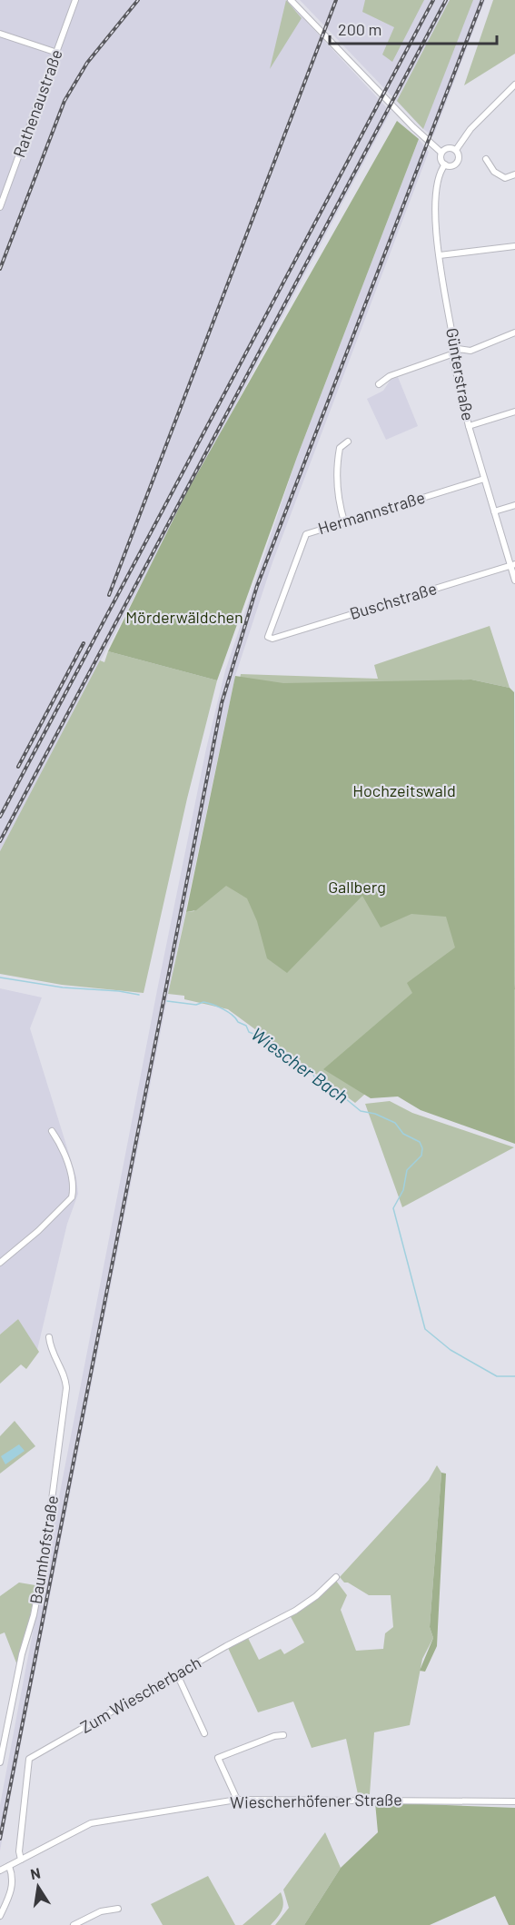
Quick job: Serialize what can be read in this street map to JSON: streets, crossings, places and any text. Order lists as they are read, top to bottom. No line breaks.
{"streets":{"street":["Rathenaustraße","Günterstraße","Hermannstraße","Buschstraße","Baumhofstraße","Zum Wiescherbach","Wiescherhöfener Straße"]},"crossings":[["Günterstraße","Hermannstraße"],["Günterstraße","Buschstraße"],["Hermannstraße","Buschstraße"],["Zum Wiescherbach","Wiescherhöfener Straße"]],"water":["Wiescher Bach"],"parks":["Mörderwäldchen","Hochzeitswald","Gallberg"],"scale_bar":"200 m","north":"top"}
